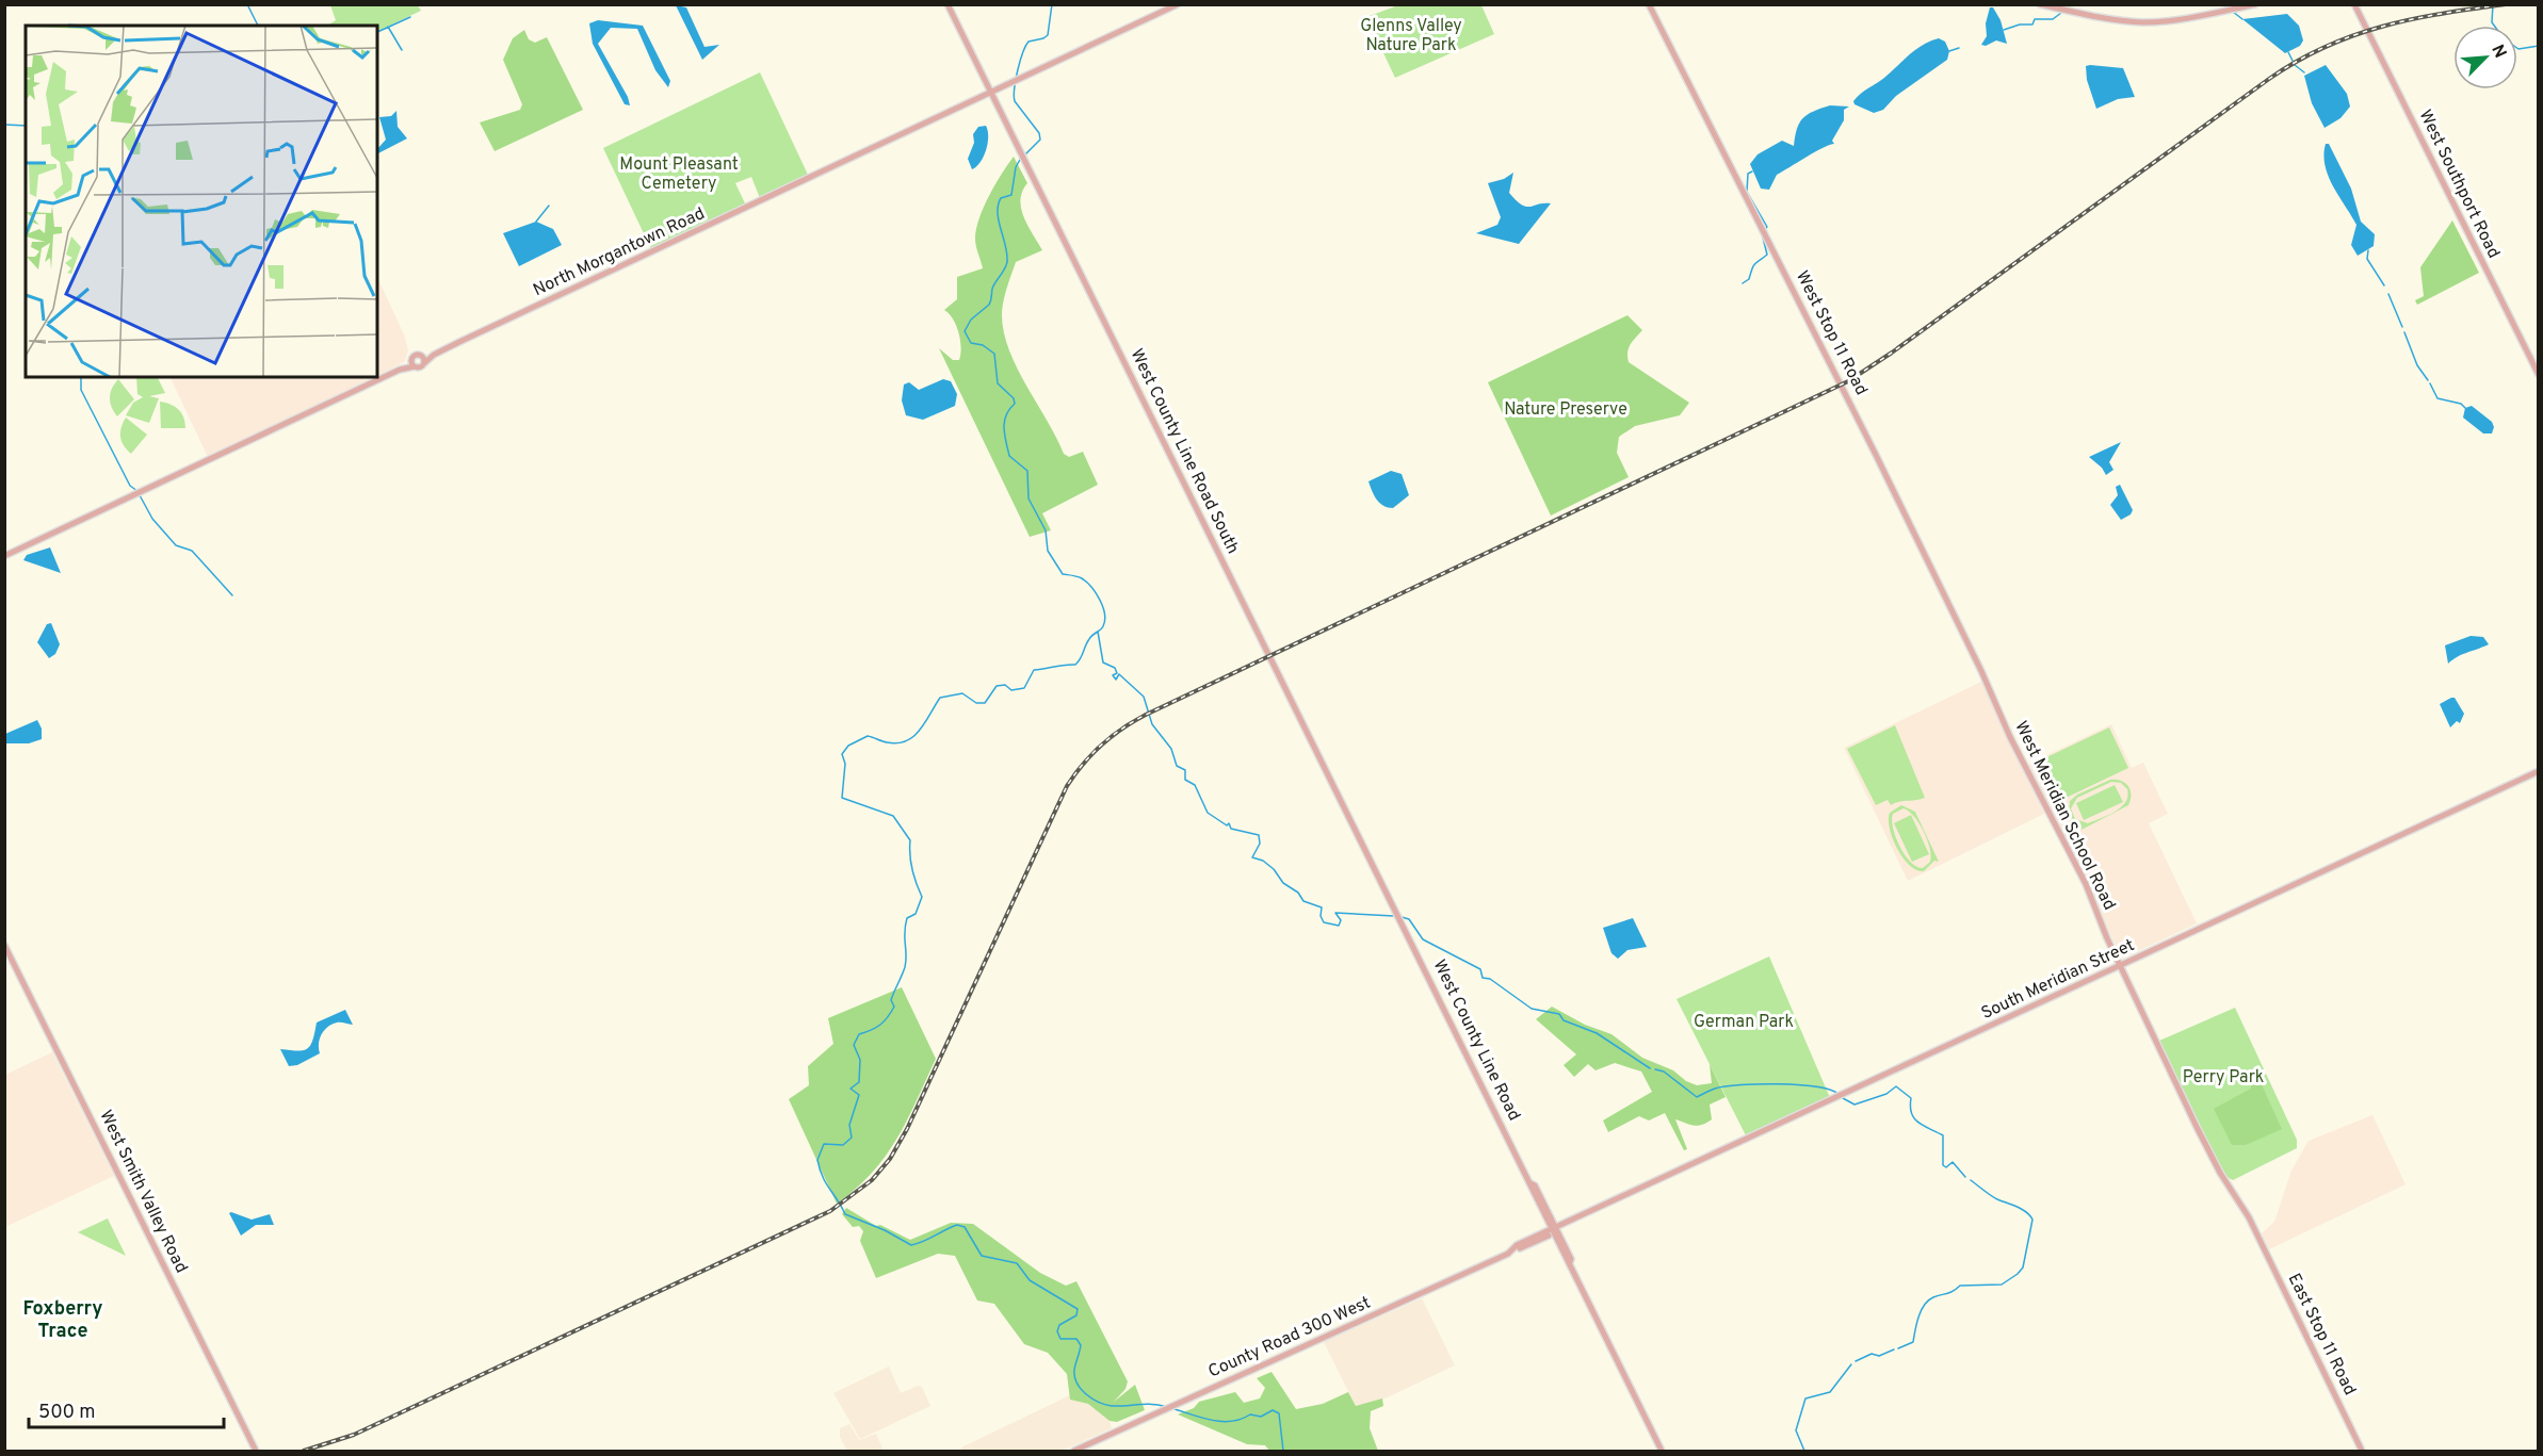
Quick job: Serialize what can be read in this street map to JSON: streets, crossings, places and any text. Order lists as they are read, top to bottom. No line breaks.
{"streets":{"main road":["West Southport Road","North Morgantown Road","West Stop 11 Road","West County Line Road South","West Meridian School Road","South Meridian Street","West County Line Road","West Smith Valley Road","East Stop 11 Road","County Road 300 West"]},"crossings":[["North Morgantown Road","West County Line Road South"],["West Stop 11 Road","West Meridian School Road"],["West County Line Road South","West County Line Road"],["West Meridian School Road","South Meridian Street"],["West Meridian School Road","East Stop 11 Road"],["South Meridian Street","West County Line Road"],["South Meridian Street","County Road 300 West"],["West County Line Road","County Road 300 West"]],"districts":["Foxberry Trace"],"parks":["Glenns Valley Nature Park","Mount Pleasant Cemetery","Nature Preserve","German Park","Perry Park"],"scale_bar":"500 m","north":"top right"}
